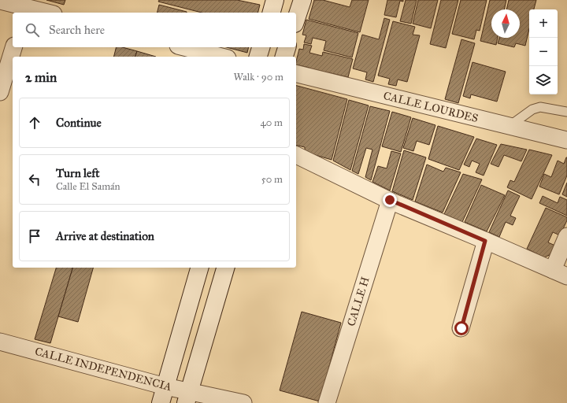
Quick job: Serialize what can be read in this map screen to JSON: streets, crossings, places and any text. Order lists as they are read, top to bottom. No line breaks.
{"streets":{"street":["CALLE LOURDES","CALLE H","CALLE INDEPENDENCIA"]},"north":"top","page":{"map_buttons":["+","−"],"search":"Search here","heading":["2 min","Walk · 90 m"],"list":[["Continue","40 m"],["Turn left","Calle El Samán","50 m"],"Arrive at destination"]}}
